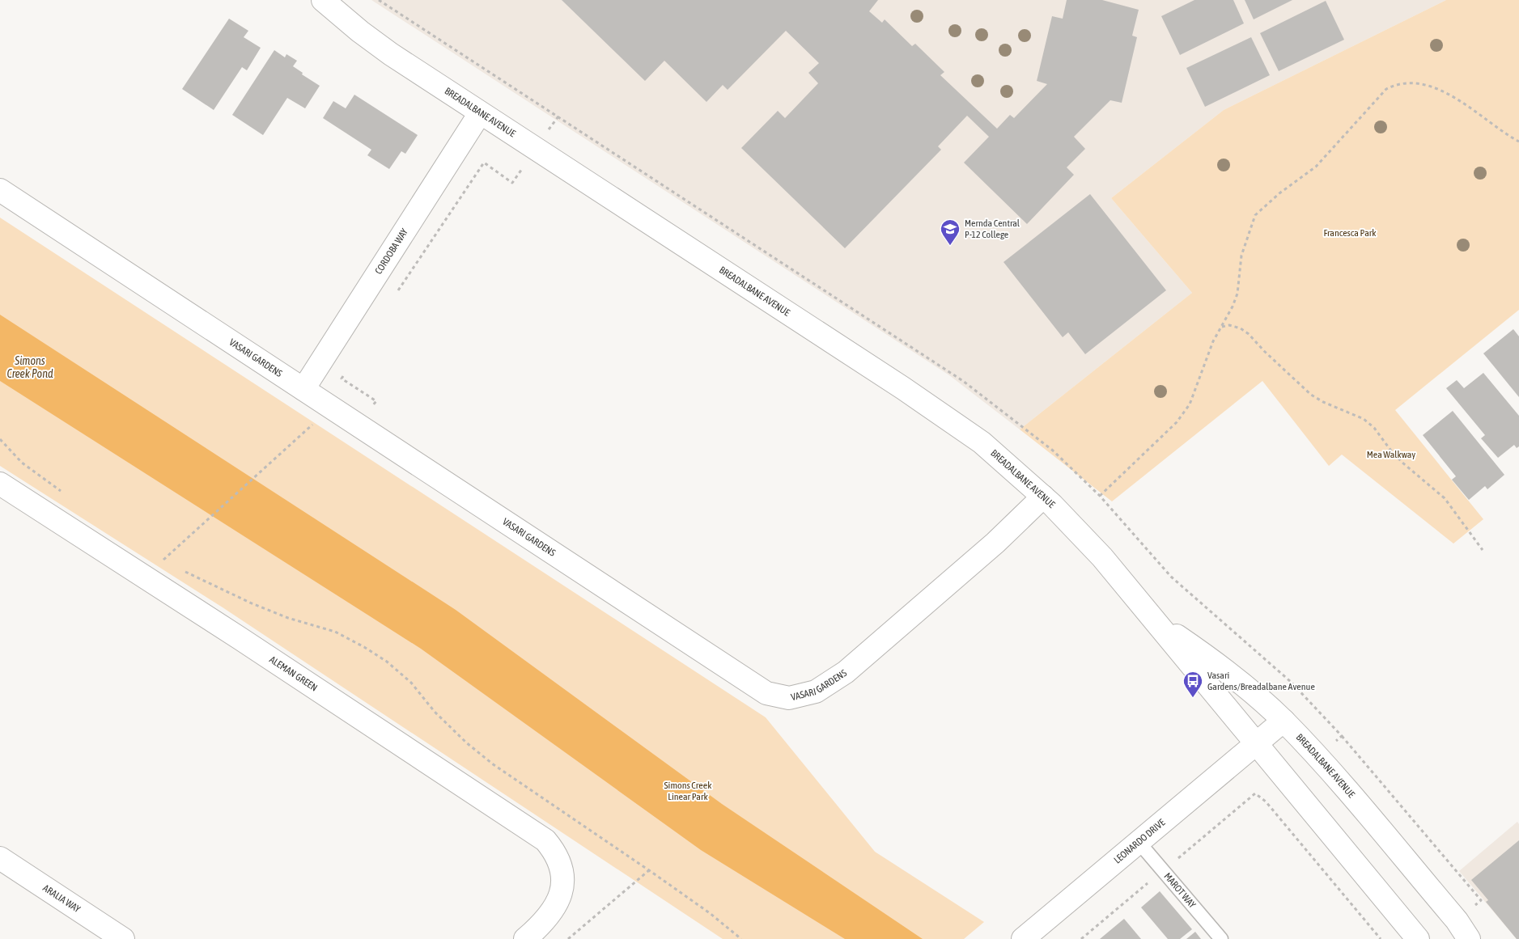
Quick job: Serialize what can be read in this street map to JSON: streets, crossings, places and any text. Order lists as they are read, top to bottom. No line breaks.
{"streets":{"street":["BREADALBANE AVENUE","CORDOBA WAY","VASARI GARDENS","ALEMAN GREEN","LEONARDO DRIVE","ARALIA WAY"],"lane":["MAROT WAY"]},"crossings":[["BREADALBANE AVENUE","CORDOBA WAY"],["BREADALBANE AVENUE","VASARI GARDENS"],["BREADALBANE AVENUE","LEONARDO DRIVE"],["CORDOBA WAY","VASARI GARDENS"],["LEONARDO DRIVE","MAROT WAY"]],"water":["Simons Creek Pond"],"parks":["Francesca Park","Mea Walkway","Simons Creek Linear Park"],"places":{"school or university":["Mernda Central P-12 College"],"bus stop":["Vasari Gardens/Breadalbane Avenue"]}}
